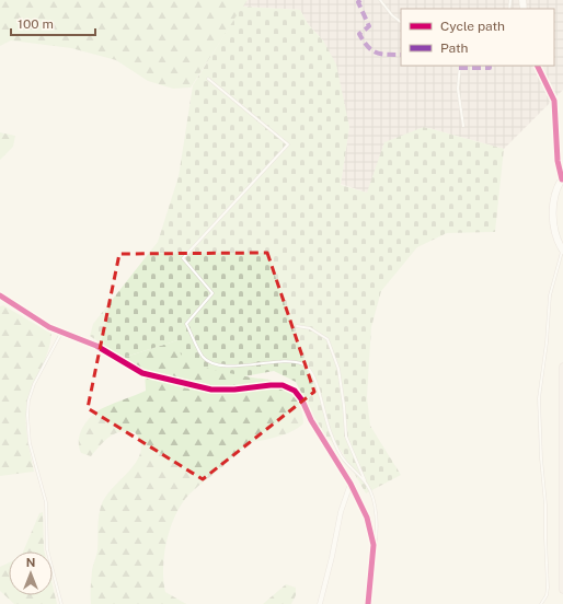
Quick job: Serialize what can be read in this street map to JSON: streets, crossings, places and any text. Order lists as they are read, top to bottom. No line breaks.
{"legend":["Cycle path","Path"],"scale_bar":"100 m","north":"top"}
